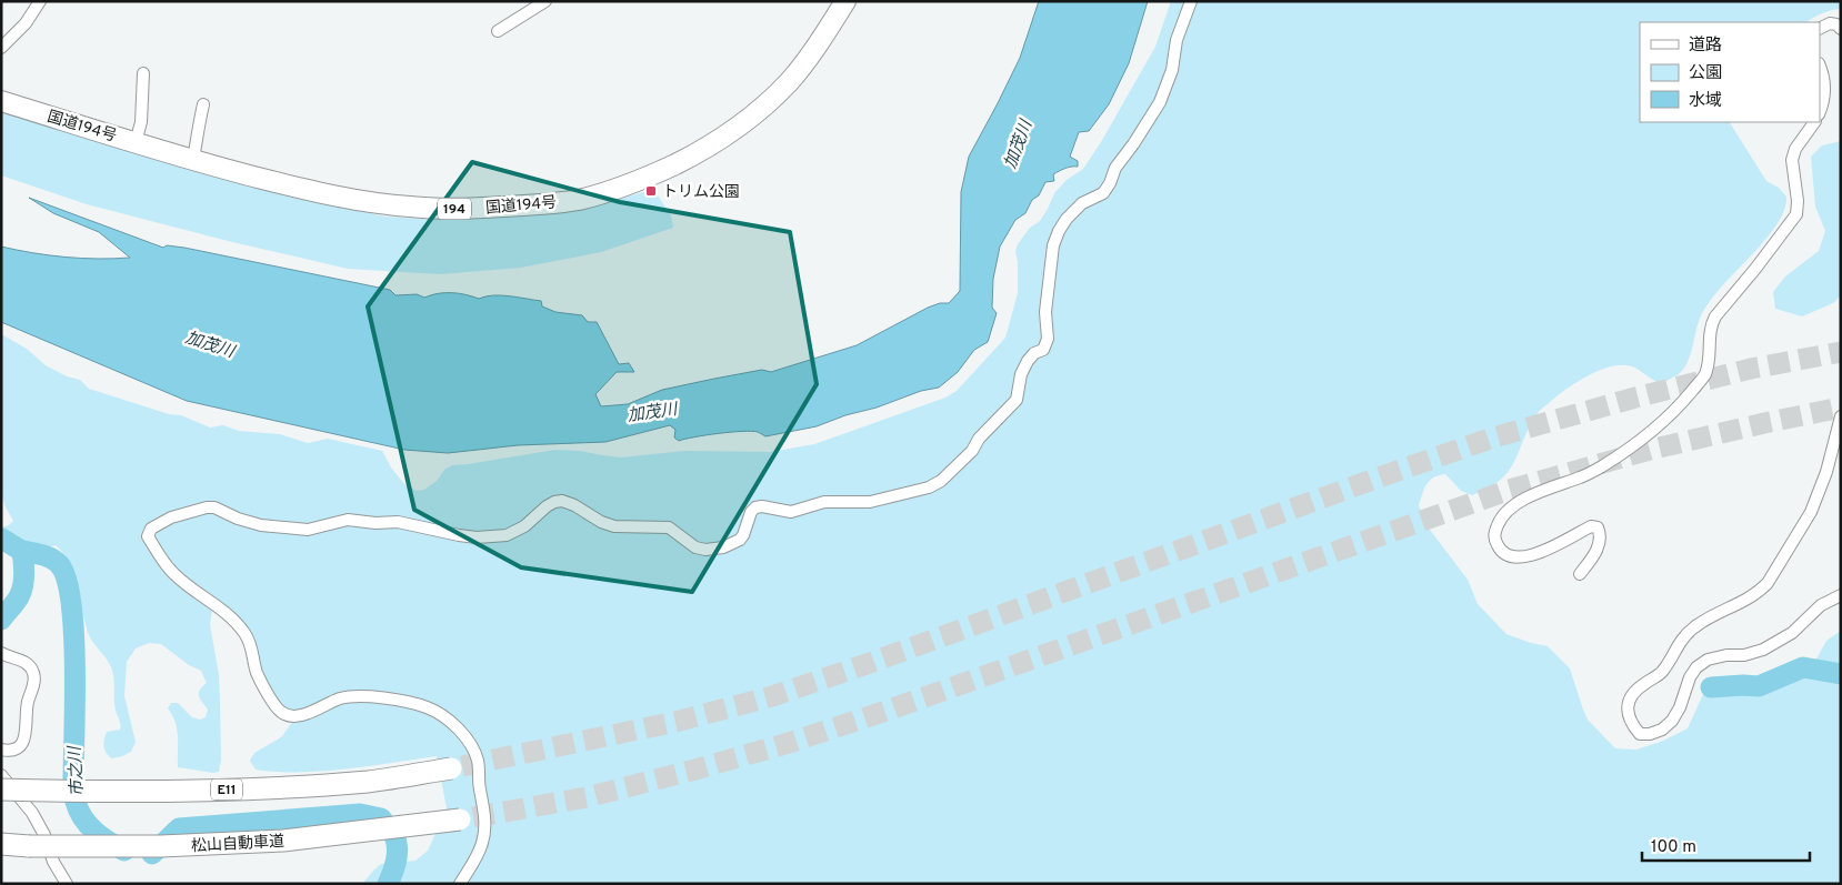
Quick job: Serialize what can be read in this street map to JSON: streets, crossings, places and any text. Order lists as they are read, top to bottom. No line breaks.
{"streets":{"highway":["国道194号","194","E11","松山自動車道"]},"water":["加茂川","市之川"],"places":{"transit":["トリム公園"]},"legend":["道路","公園","水域"],"scale_bar":"100 m"}
